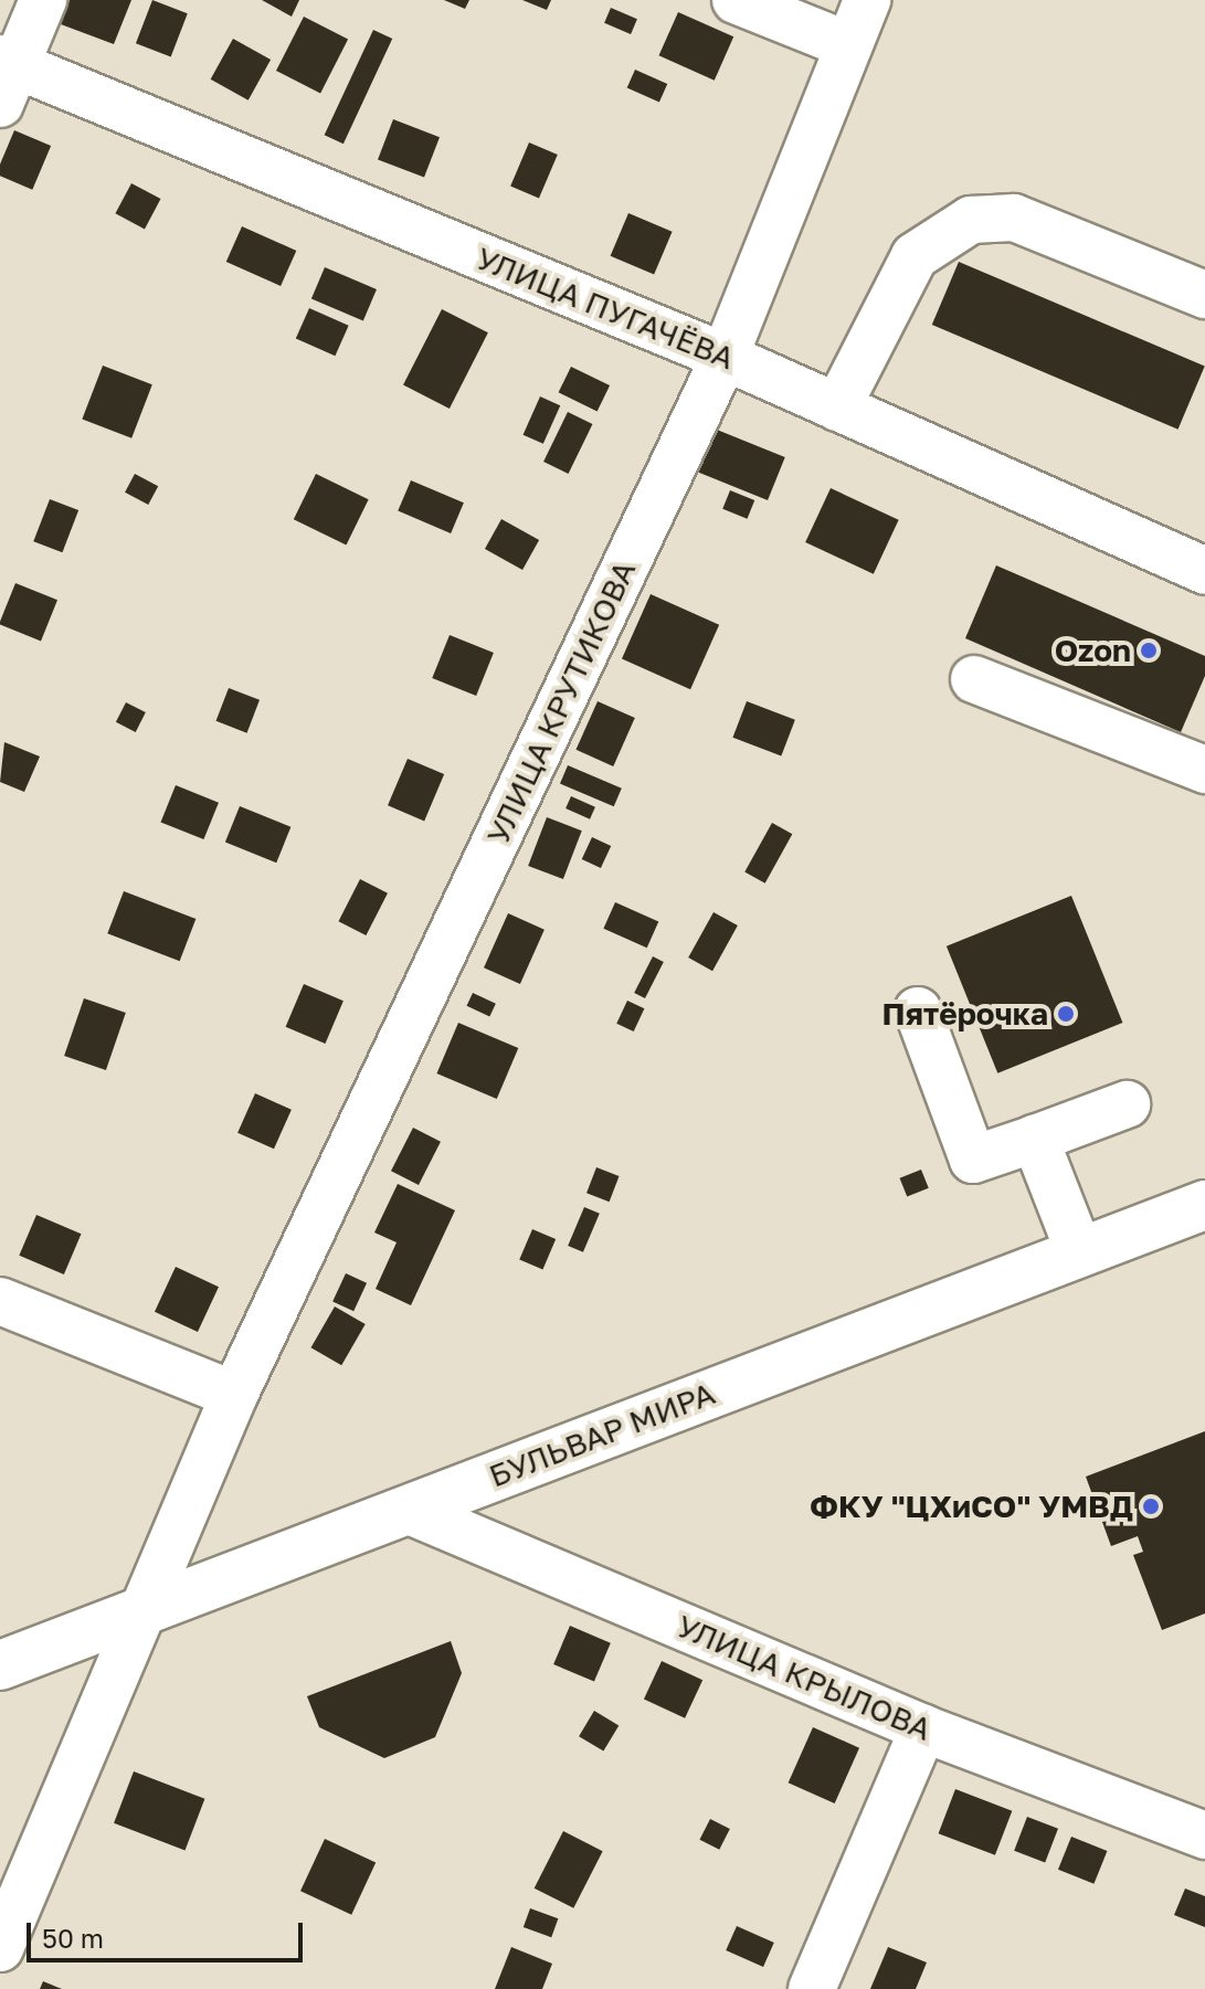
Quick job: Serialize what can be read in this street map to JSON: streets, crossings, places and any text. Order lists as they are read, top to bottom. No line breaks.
{"streets":{"main road":["БУЛЬВАР МИРА"],"street":["УЛИЦА ПУГАЧЁВА","УЛИЦА КРУТИКОВА","УЛИЦА КРЫЛОВА"]},"crossings":[["УЛИЦА ПУГАЧЁВА","УЛИЦА КРУТИКОВА"],["БУЛЬВАР МИРА","УЛИЦА КРЫЛОВА"]],"places":["Ozon","Пятёрочка","ФКУ \"ЦХиСО\" УМВД"],"scale_bar":"50 m"}
